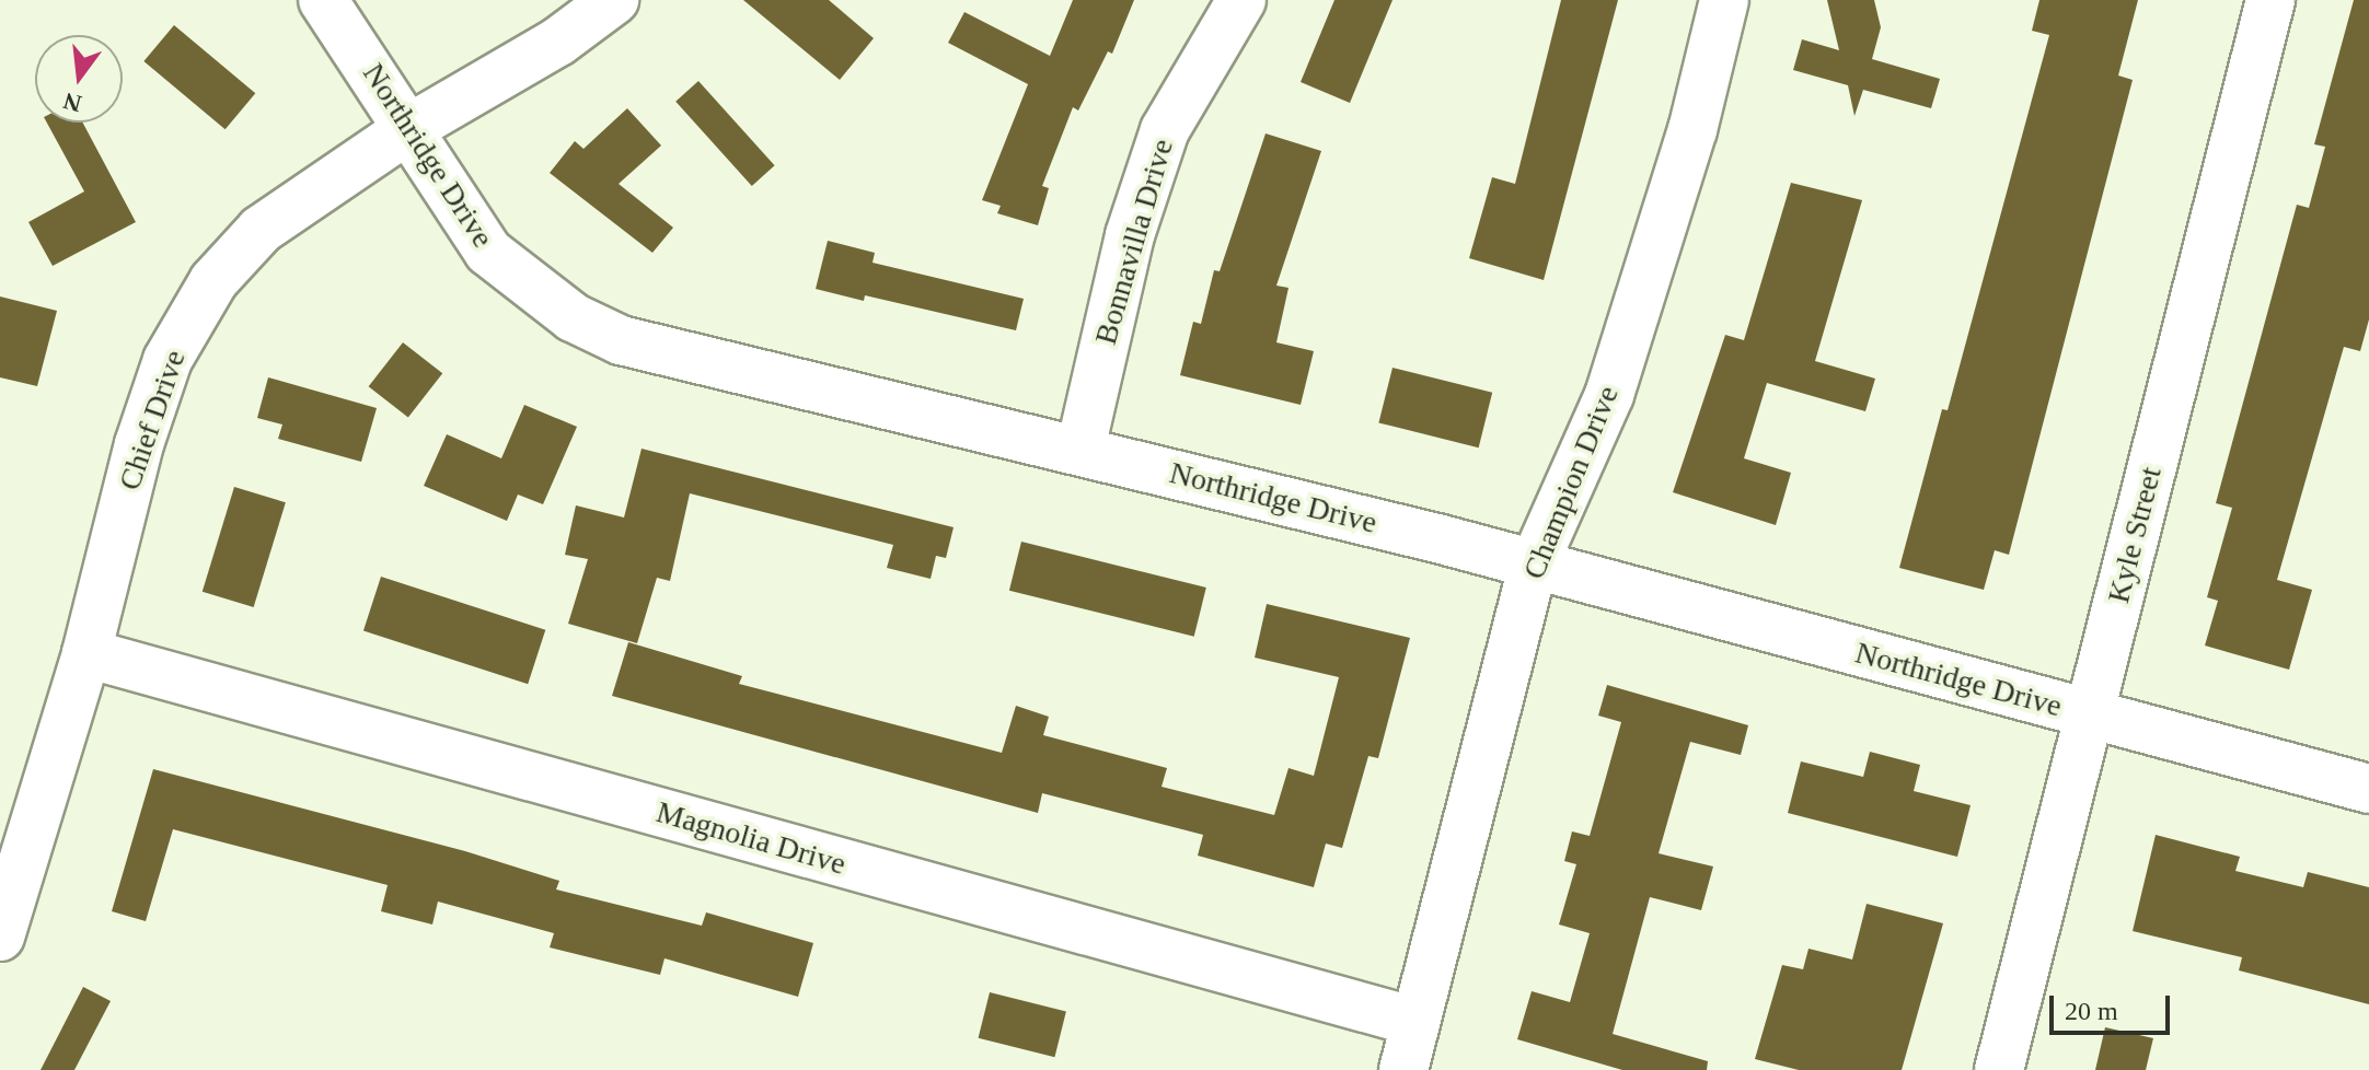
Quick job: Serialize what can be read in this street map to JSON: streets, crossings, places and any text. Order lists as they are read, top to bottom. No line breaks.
{"streets":{"street":["Northridge Drive","Bonnavilla Drive","Chief Drive","Champion Drive","Kyle Street","Magnolia Drive"]},"crossings":[["Northridge Drive","Bonnavilla Drive"],["Northridge Drive","Chief Drive"],["Northridge Drive","Champion Drive"],["Northridge Drive","Kyle Street"],["Chief Drive","Magnolia Drive"],["Champion Drive","Magnolia Drive"]],"scale_bar":"20 m","north":"bottom"}
